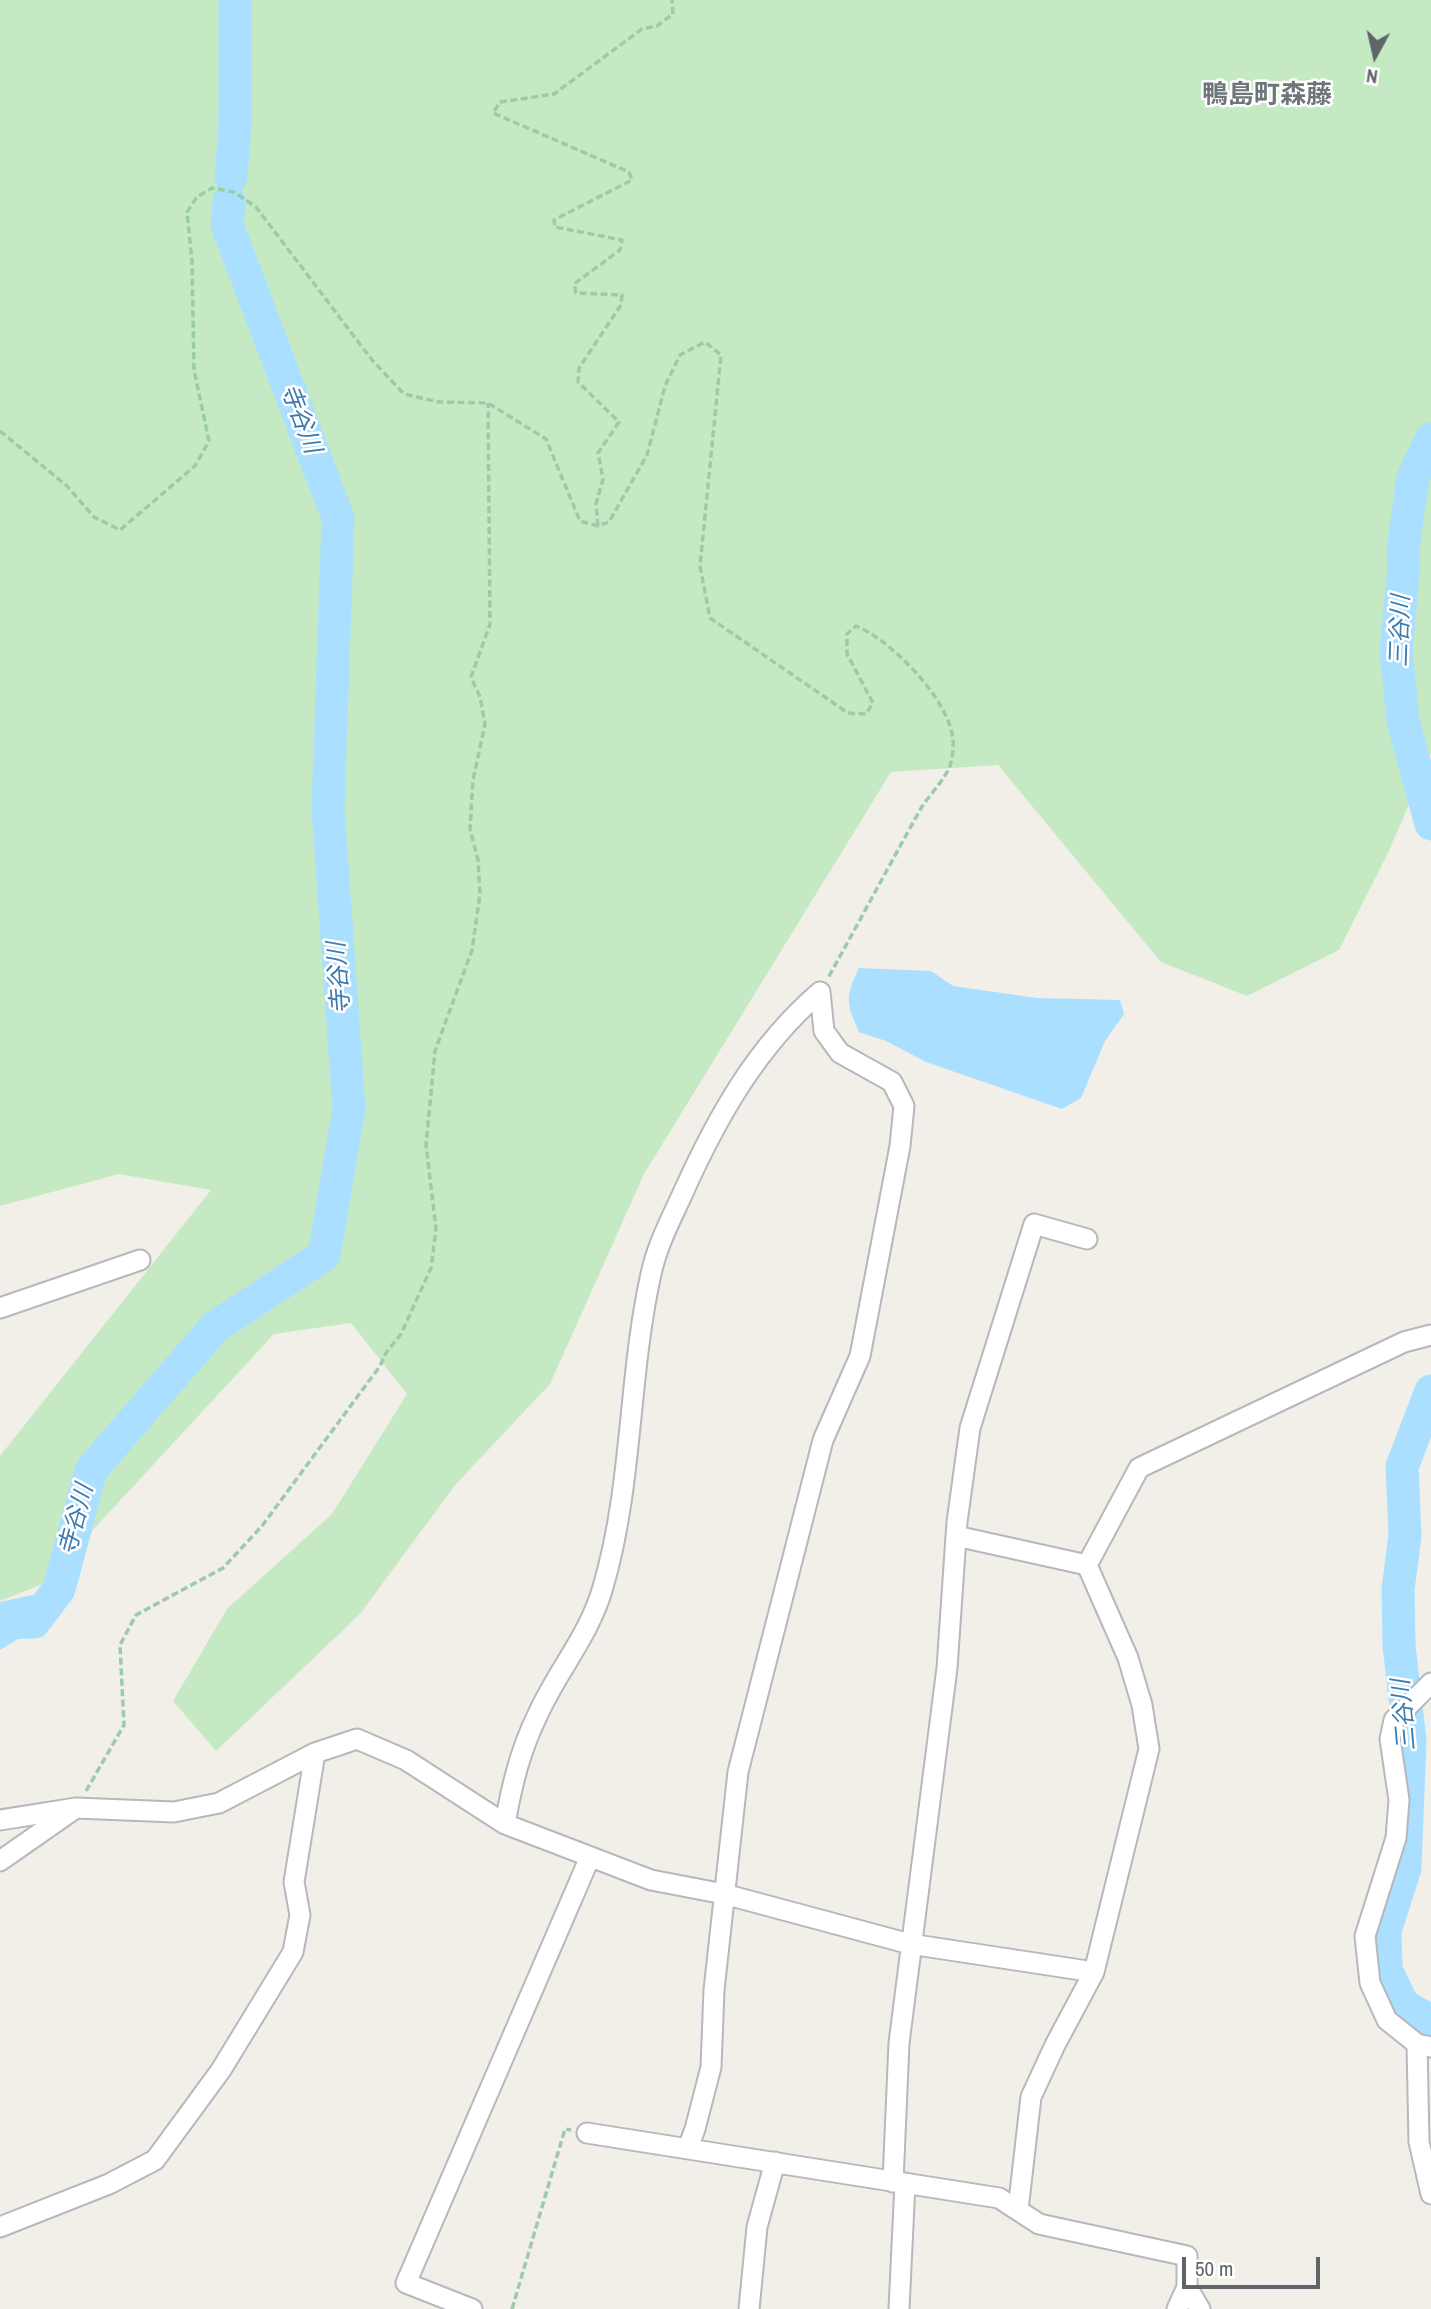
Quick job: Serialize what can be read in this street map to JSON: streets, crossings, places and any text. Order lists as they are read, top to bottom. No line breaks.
{"districts":["鴨島町森藤"],"water":["寺谷川","三谷川"],"scale_bar":"50 m","north":"bottom"}
